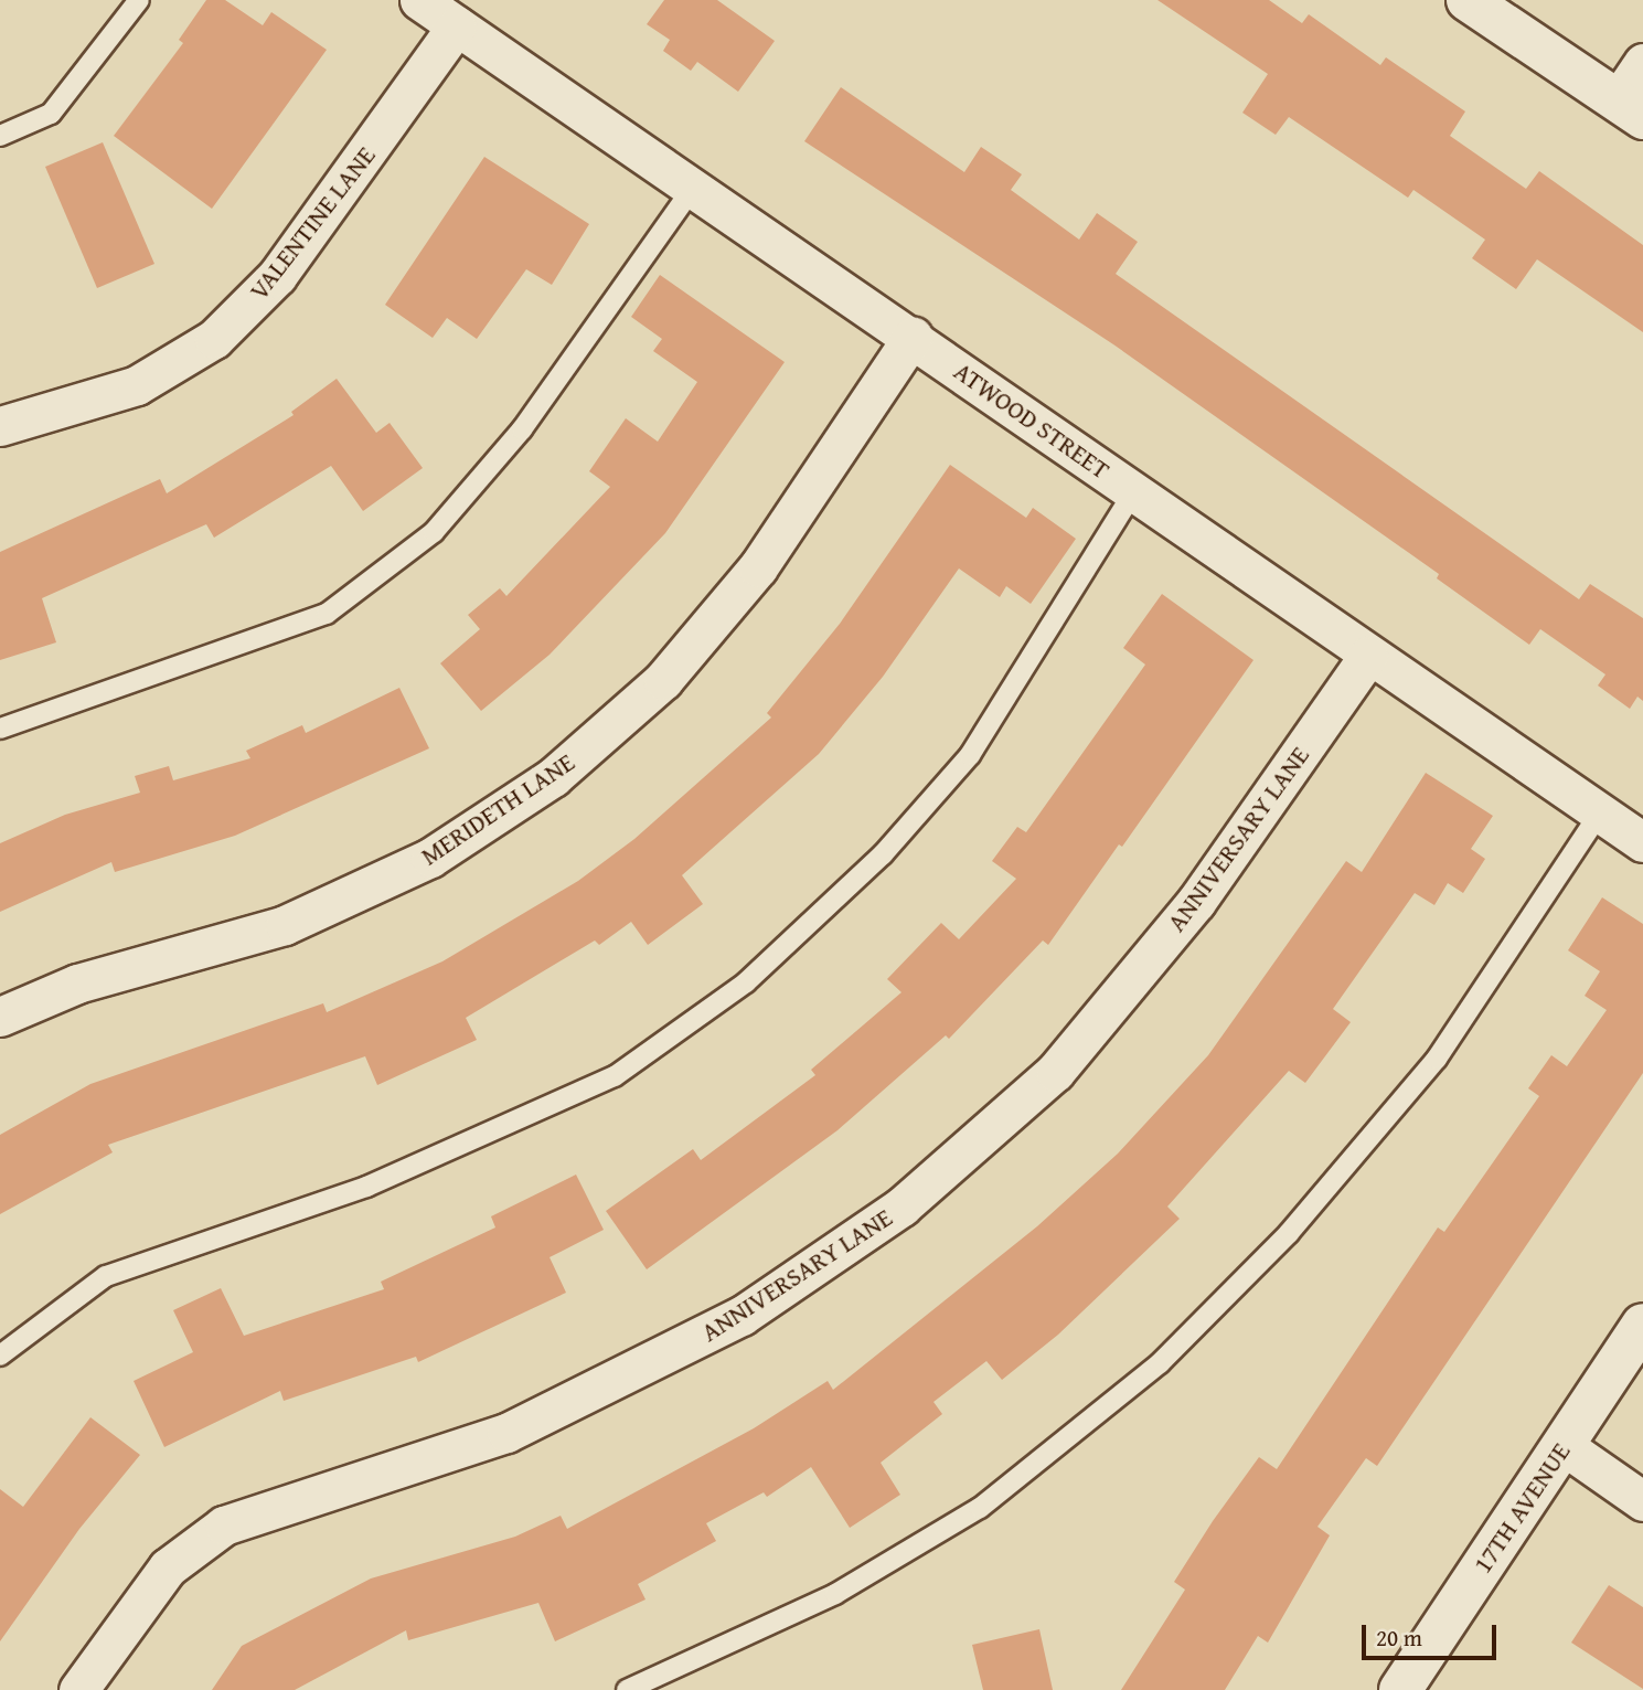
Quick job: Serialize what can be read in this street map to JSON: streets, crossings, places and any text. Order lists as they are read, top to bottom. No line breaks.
{"streets":{"main road":["17TH AVENUE"],"street":["VALENTINE LANE","ATWOOD STREET","MERIDETH LANE","ANNIVERSARY LANE"]},"crossings":[["VALENTINE LANE","ATWOOD STREET"],["ATWOOD STREET","MERIDETH LANE"],["ATWOOD STREET","ANNIVERSARY LANE"]],"scale_bar":"20 m"}
